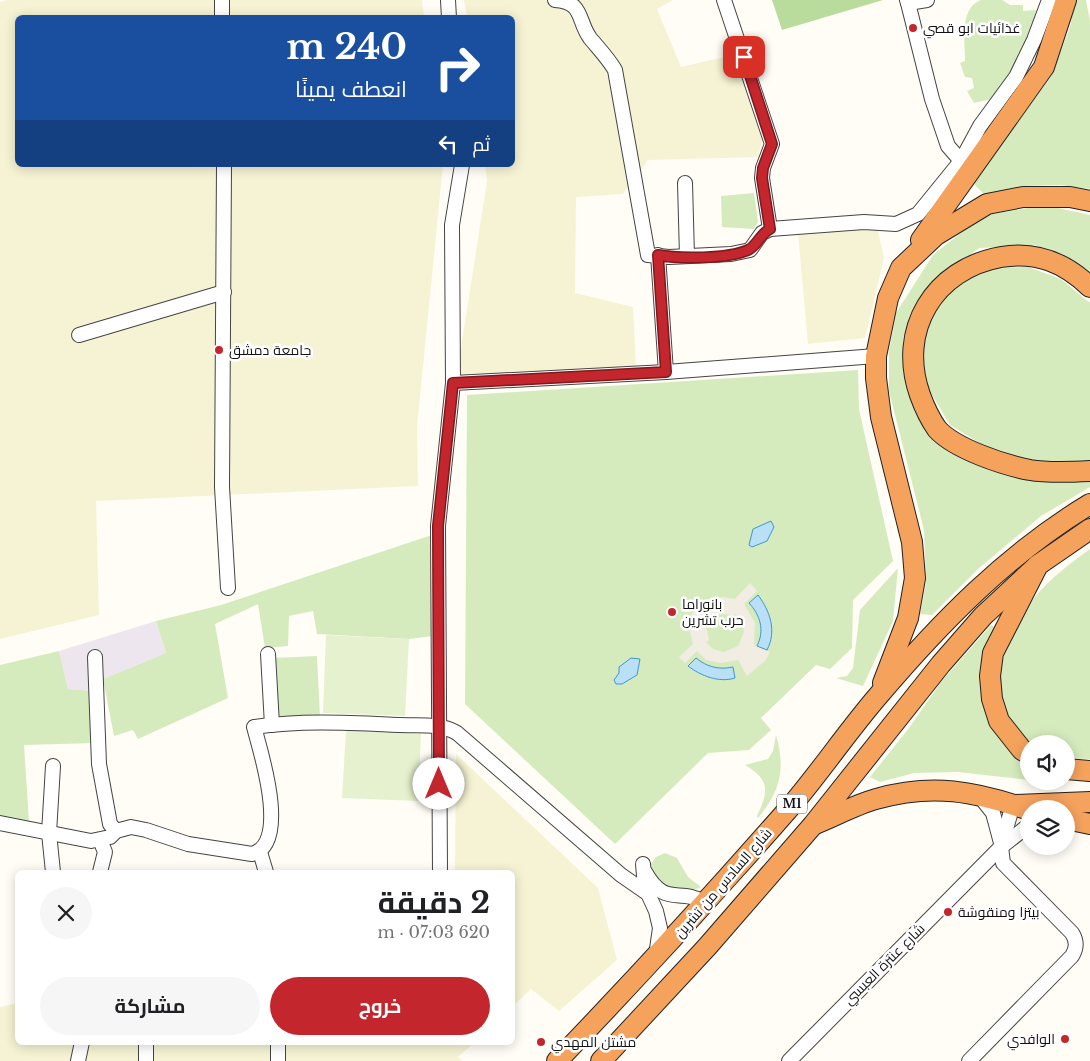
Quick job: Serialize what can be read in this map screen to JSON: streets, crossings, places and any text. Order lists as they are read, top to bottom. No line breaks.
{"streets":{"highway":["M1","شارع السادس من تشرين"],"street":["شارع عنترة العبسي"]},"places":["غذائيات ابو قصي","جامعة دمشق","بانوراما حرب تشرين","بيتزا ومنقوشة","الوافدي","مشتل المهدي"],"page":{"turn":["240 m","انعطف يمينًا"],"then":"ثم","heading":["2 دقيقة","620 m · 07:03"],"buttons":["خروج","مشاركة"]}}
